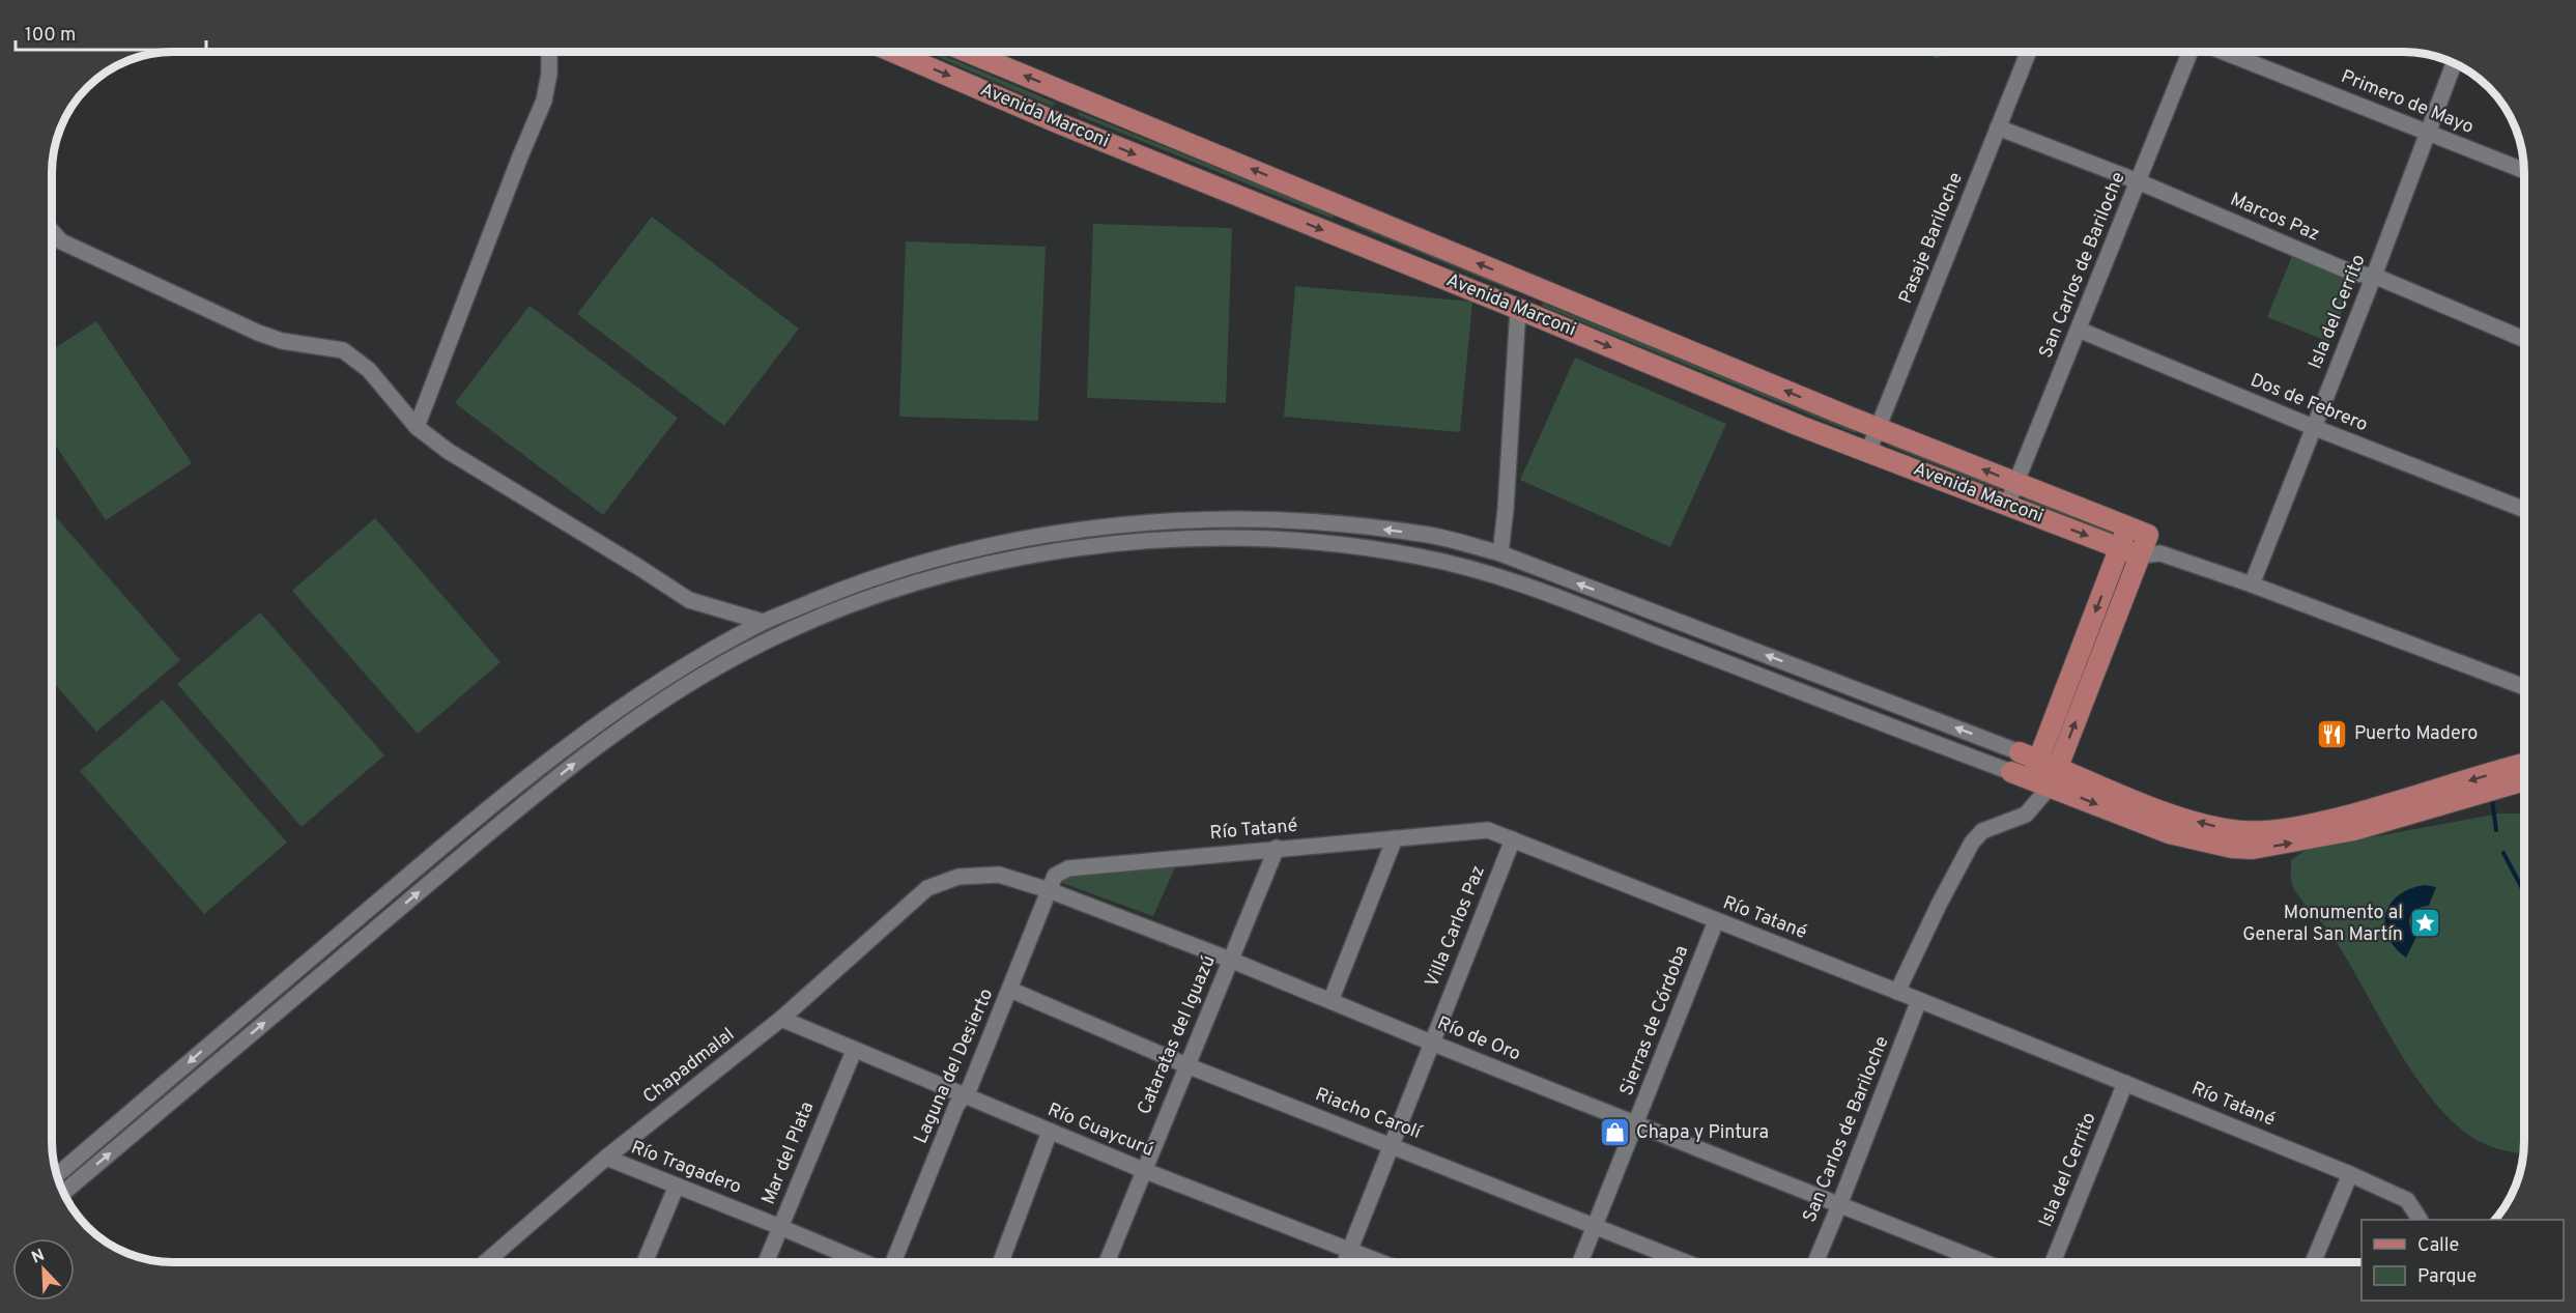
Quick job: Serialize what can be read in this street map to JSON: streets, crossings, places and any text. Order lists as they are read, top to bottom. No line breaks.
{"streets":{"main road":["Avenida Marconi"],"street":["Primero de Mayo","Marcos Paz","Pasaje Bariloche","San Carlos de Bariloche","Isla del Cerrito","Dos de Febrero","Río Tatané","Villa Carlos Paz","Sierras de Córdoba","Cataratas del Iguazú","Río de Oro","Chapadmalal","Laguna del Desierto","Riacho Carolí","Río Guaycurú","Mar del Plata","Río Tragadero"]},"crossings":[["Primero de Mayo","Isla del Cerrito"],["Avenida Marconi","Pasaje Bariloche"],["Avenida Marconi","San Carlos de Bariloche"],["Avenida Marconi","Isla del Cerrito"],["Marcos Paz","Pasaje Bariloche"],["Marcos Paz","San Carlos de Bariloche"],["Marcos Paz","Isla del Cerrito"],["San Carlos de Bariloche","Dos de Febrero"],["San Carlos de Bariloche","Río Tatané"],["San Carlos de Bariloche","Río de Oro"],["Isla del Cerrito","Dos de Febrero"],["Isla del Cerrito","Río Tatané"],["Río Tatané","Villa Carlos Paz"],["Río Tatané","Sierras de Córdoba"],["Río Tatané","Cataratas del Iguazú"],["Río Tatané","Río de Oro"],["Río Tatané","Laguna del Desierto"],["Villa Carlos Paz","Río de Oro"],["Villa Carlos Paz","Riacho Carolí"],["Villa Carlos Paz","Río Guaycurú"],["Sierras de Córdoba","Río de Oro"],["Sierras de Córdoba","Riacho Carolí"],["Cataratas del Iguazú","Río de Oro"],["Cataratas del Iguazú","Riacho Carolí"],["Cataratas del Iguazú","Río Guaycurú"],["Río de Oro","Chapadmalal"],["Río de Oro","Laguna del Desierto"],["Chapadmalal","Río Guaycurú"],["Chapadmalal","Río Tragadero"],["Laguna del Desierto","Riacho Carolí"],["Laguna del Desierto","Río Guaycurú"],["Río Guaycurú","Mar del Plata"],["Mar del Plata","Río Tragadero"]],"places":{"restaurant":["Puerto Madero"],"place":["Monumento al General San Martín"],"shop":["Chapa y Pintura"]},"legend":["Calle","Parque"],"scale_bar":"100 m","north":"top left"}
